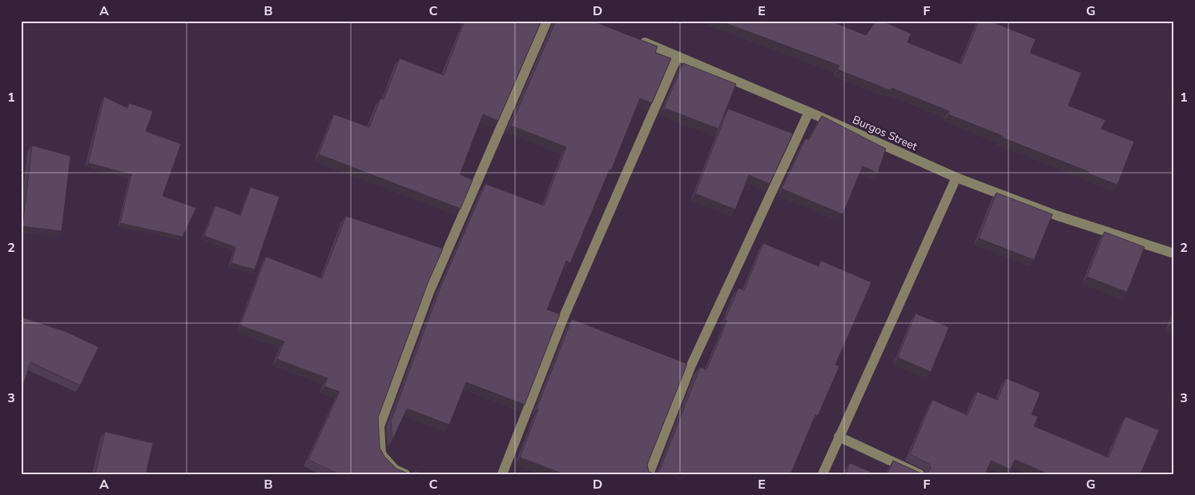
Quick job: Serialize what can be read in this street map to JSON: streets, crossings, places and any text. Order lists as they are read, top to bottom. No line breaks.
{"streets":{"street":["Burgos Street"]},"grid":{"columns":["A","B","C","D","E","F","G"],"rows":["1","2","3"]}}
